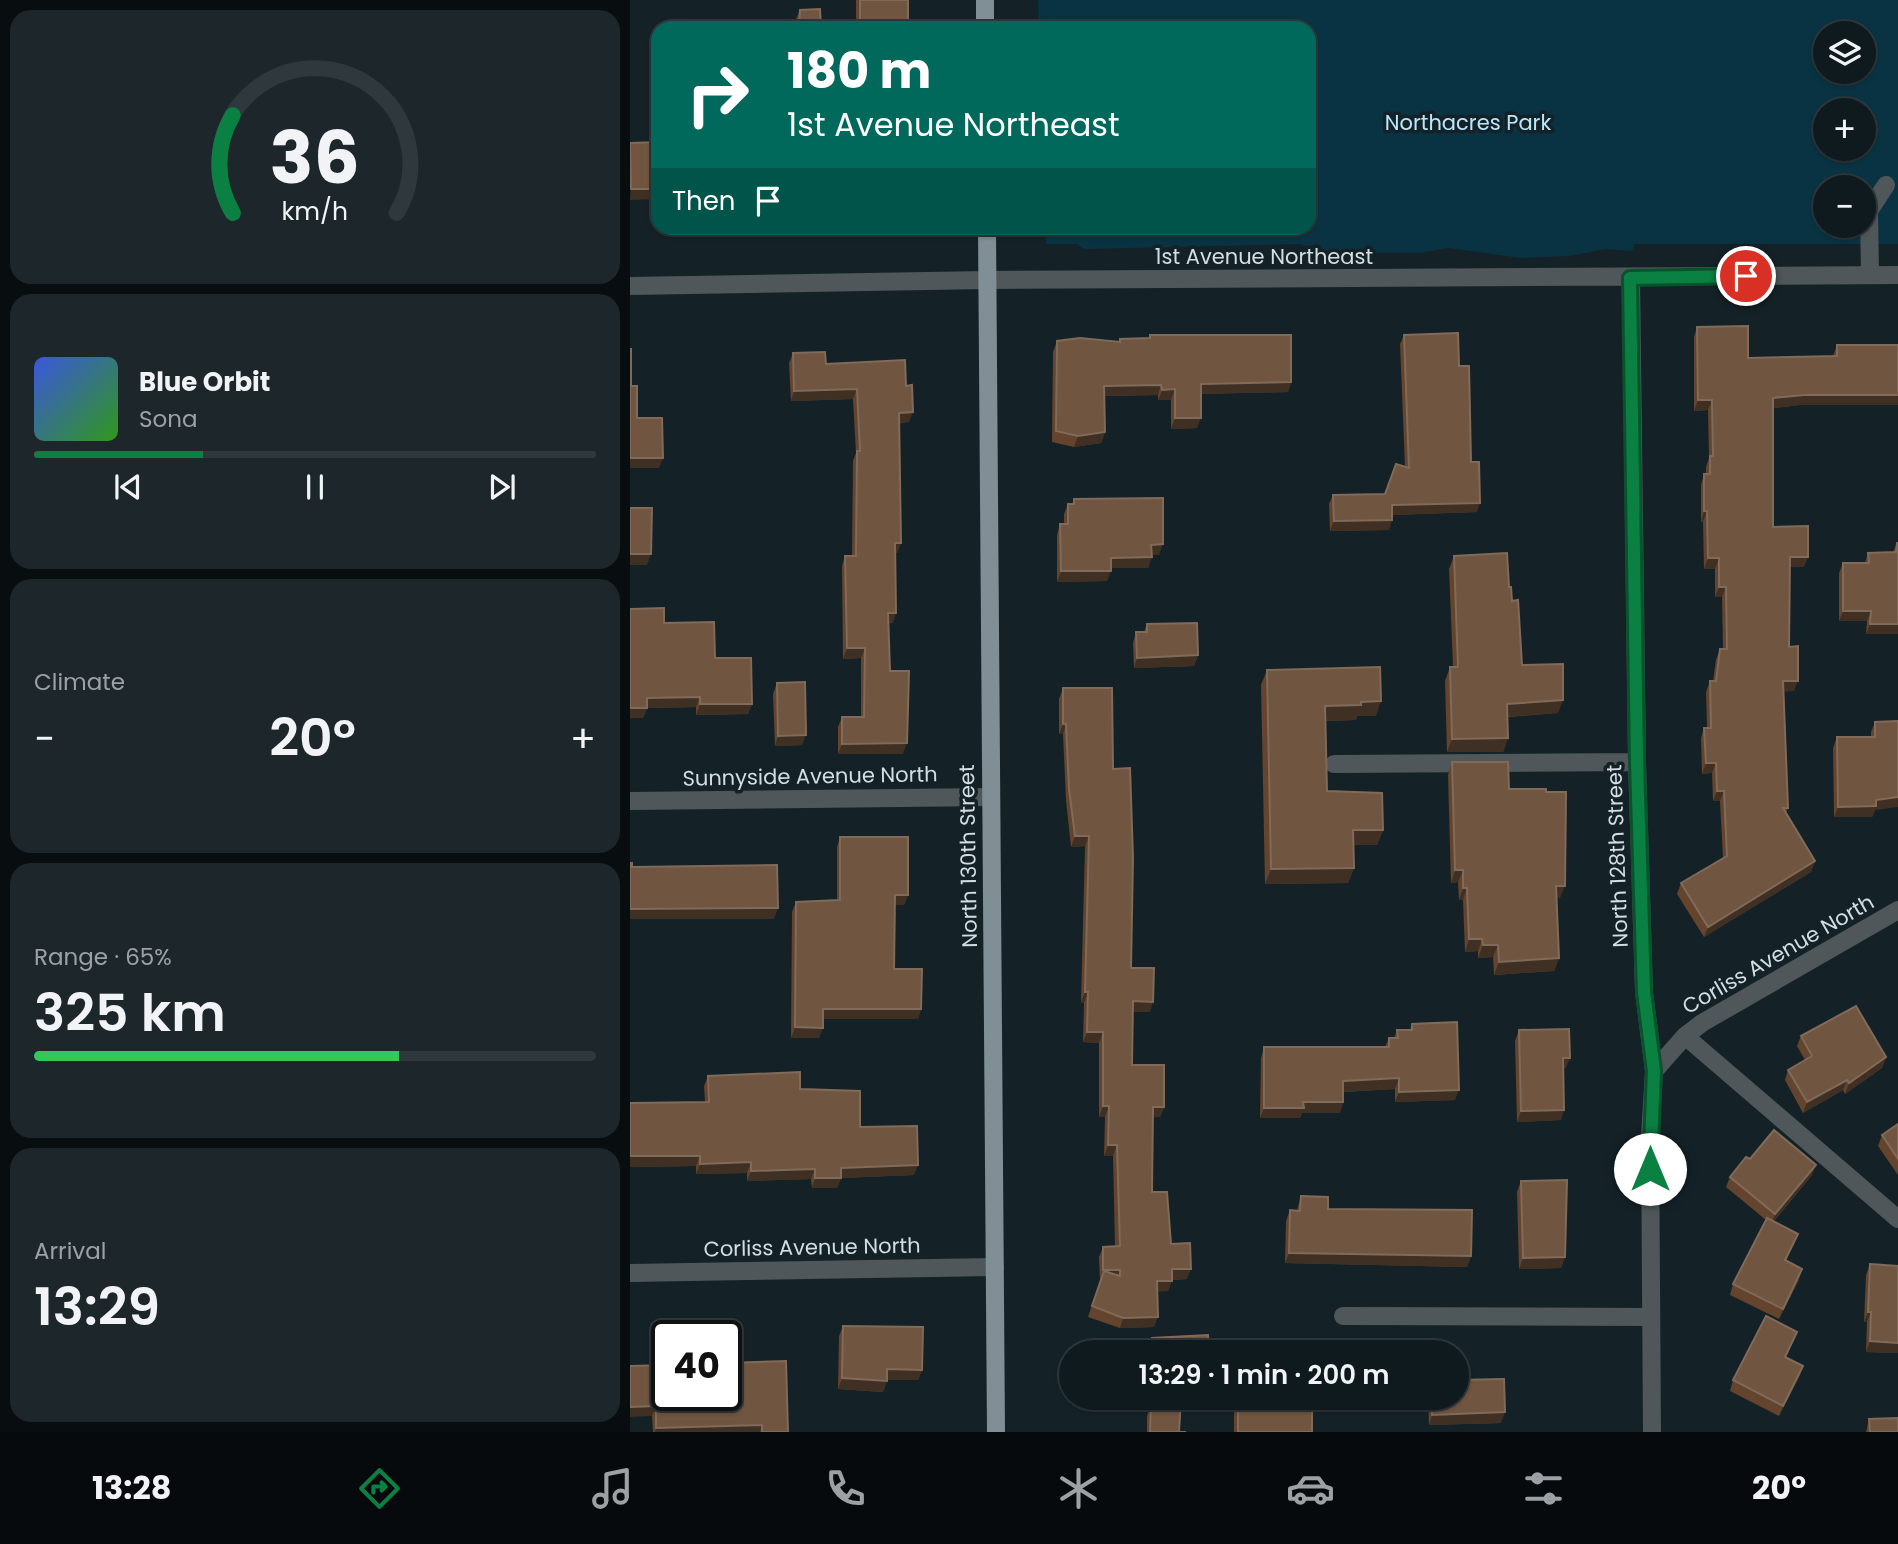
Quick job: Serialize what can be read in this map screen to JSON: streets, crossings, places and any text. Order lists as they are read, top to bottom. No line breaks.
{"streets":{"main road":["North 130th Street"],"street":["1st Avenue Northeast","Sunnyside Avenue North","North 128th Street","Corliss Avenue North"]},"crossings":[["1st Avenue Northeast","North 130th Street"],["1st Avenue Northeast","North 128th Street"],["Sunnyside Avenue North","North 130th Street"],["North 130th Street","Corliss Avenue North"],["North 128th Street","Corliss Avenue North"]],"parks":["Northacres Park"],"page":{"map_buttons":["+","−"],"turn":["180 m","1st Avenue Northeast"],"then":"Then","song":["Blue Orbit","Sona"],"tile":["Climate",["Range · 65%","325 km"],["Arrival","13:29"]],"heat":["−","20°","+"],"limit":"40","trip":"13:29 · 1 min · 200 m","tabs":["13:28","20°"],"gauge":["36","km/h"]}}
